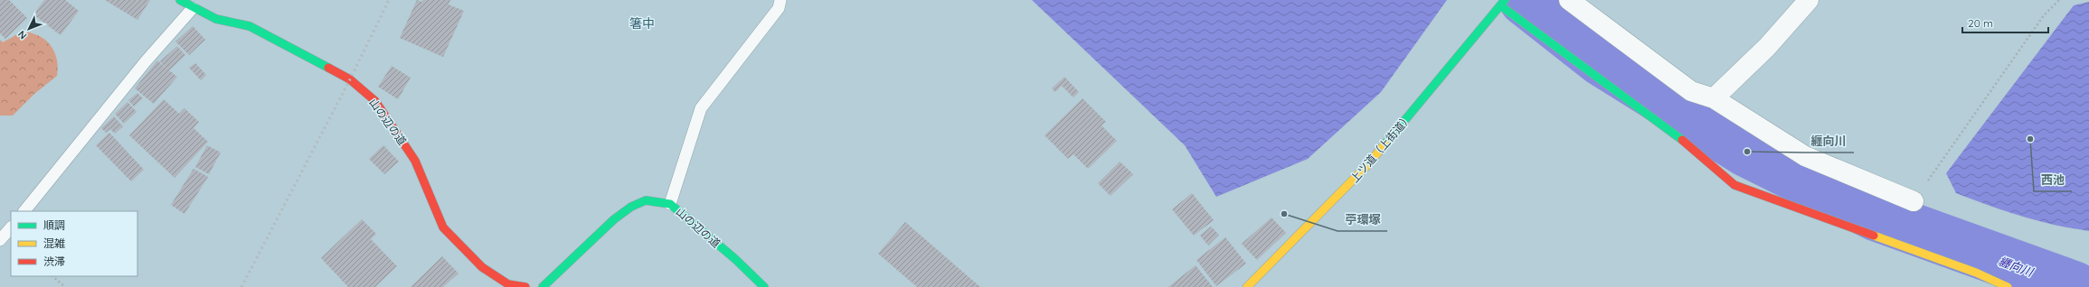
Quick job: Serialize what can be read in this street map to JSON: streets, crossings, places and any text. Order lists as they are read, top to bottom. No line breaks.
{"streets":{"street":["山の辺の道","上ツ道（上街道）"]},"districts":["箸中"],"water":["纒向川"],"places":["西池","纒向川","苧環塚"],"legend":["順調","混雑","渋滞"],"scale_bar":"20 m","north":"bottom left"}
